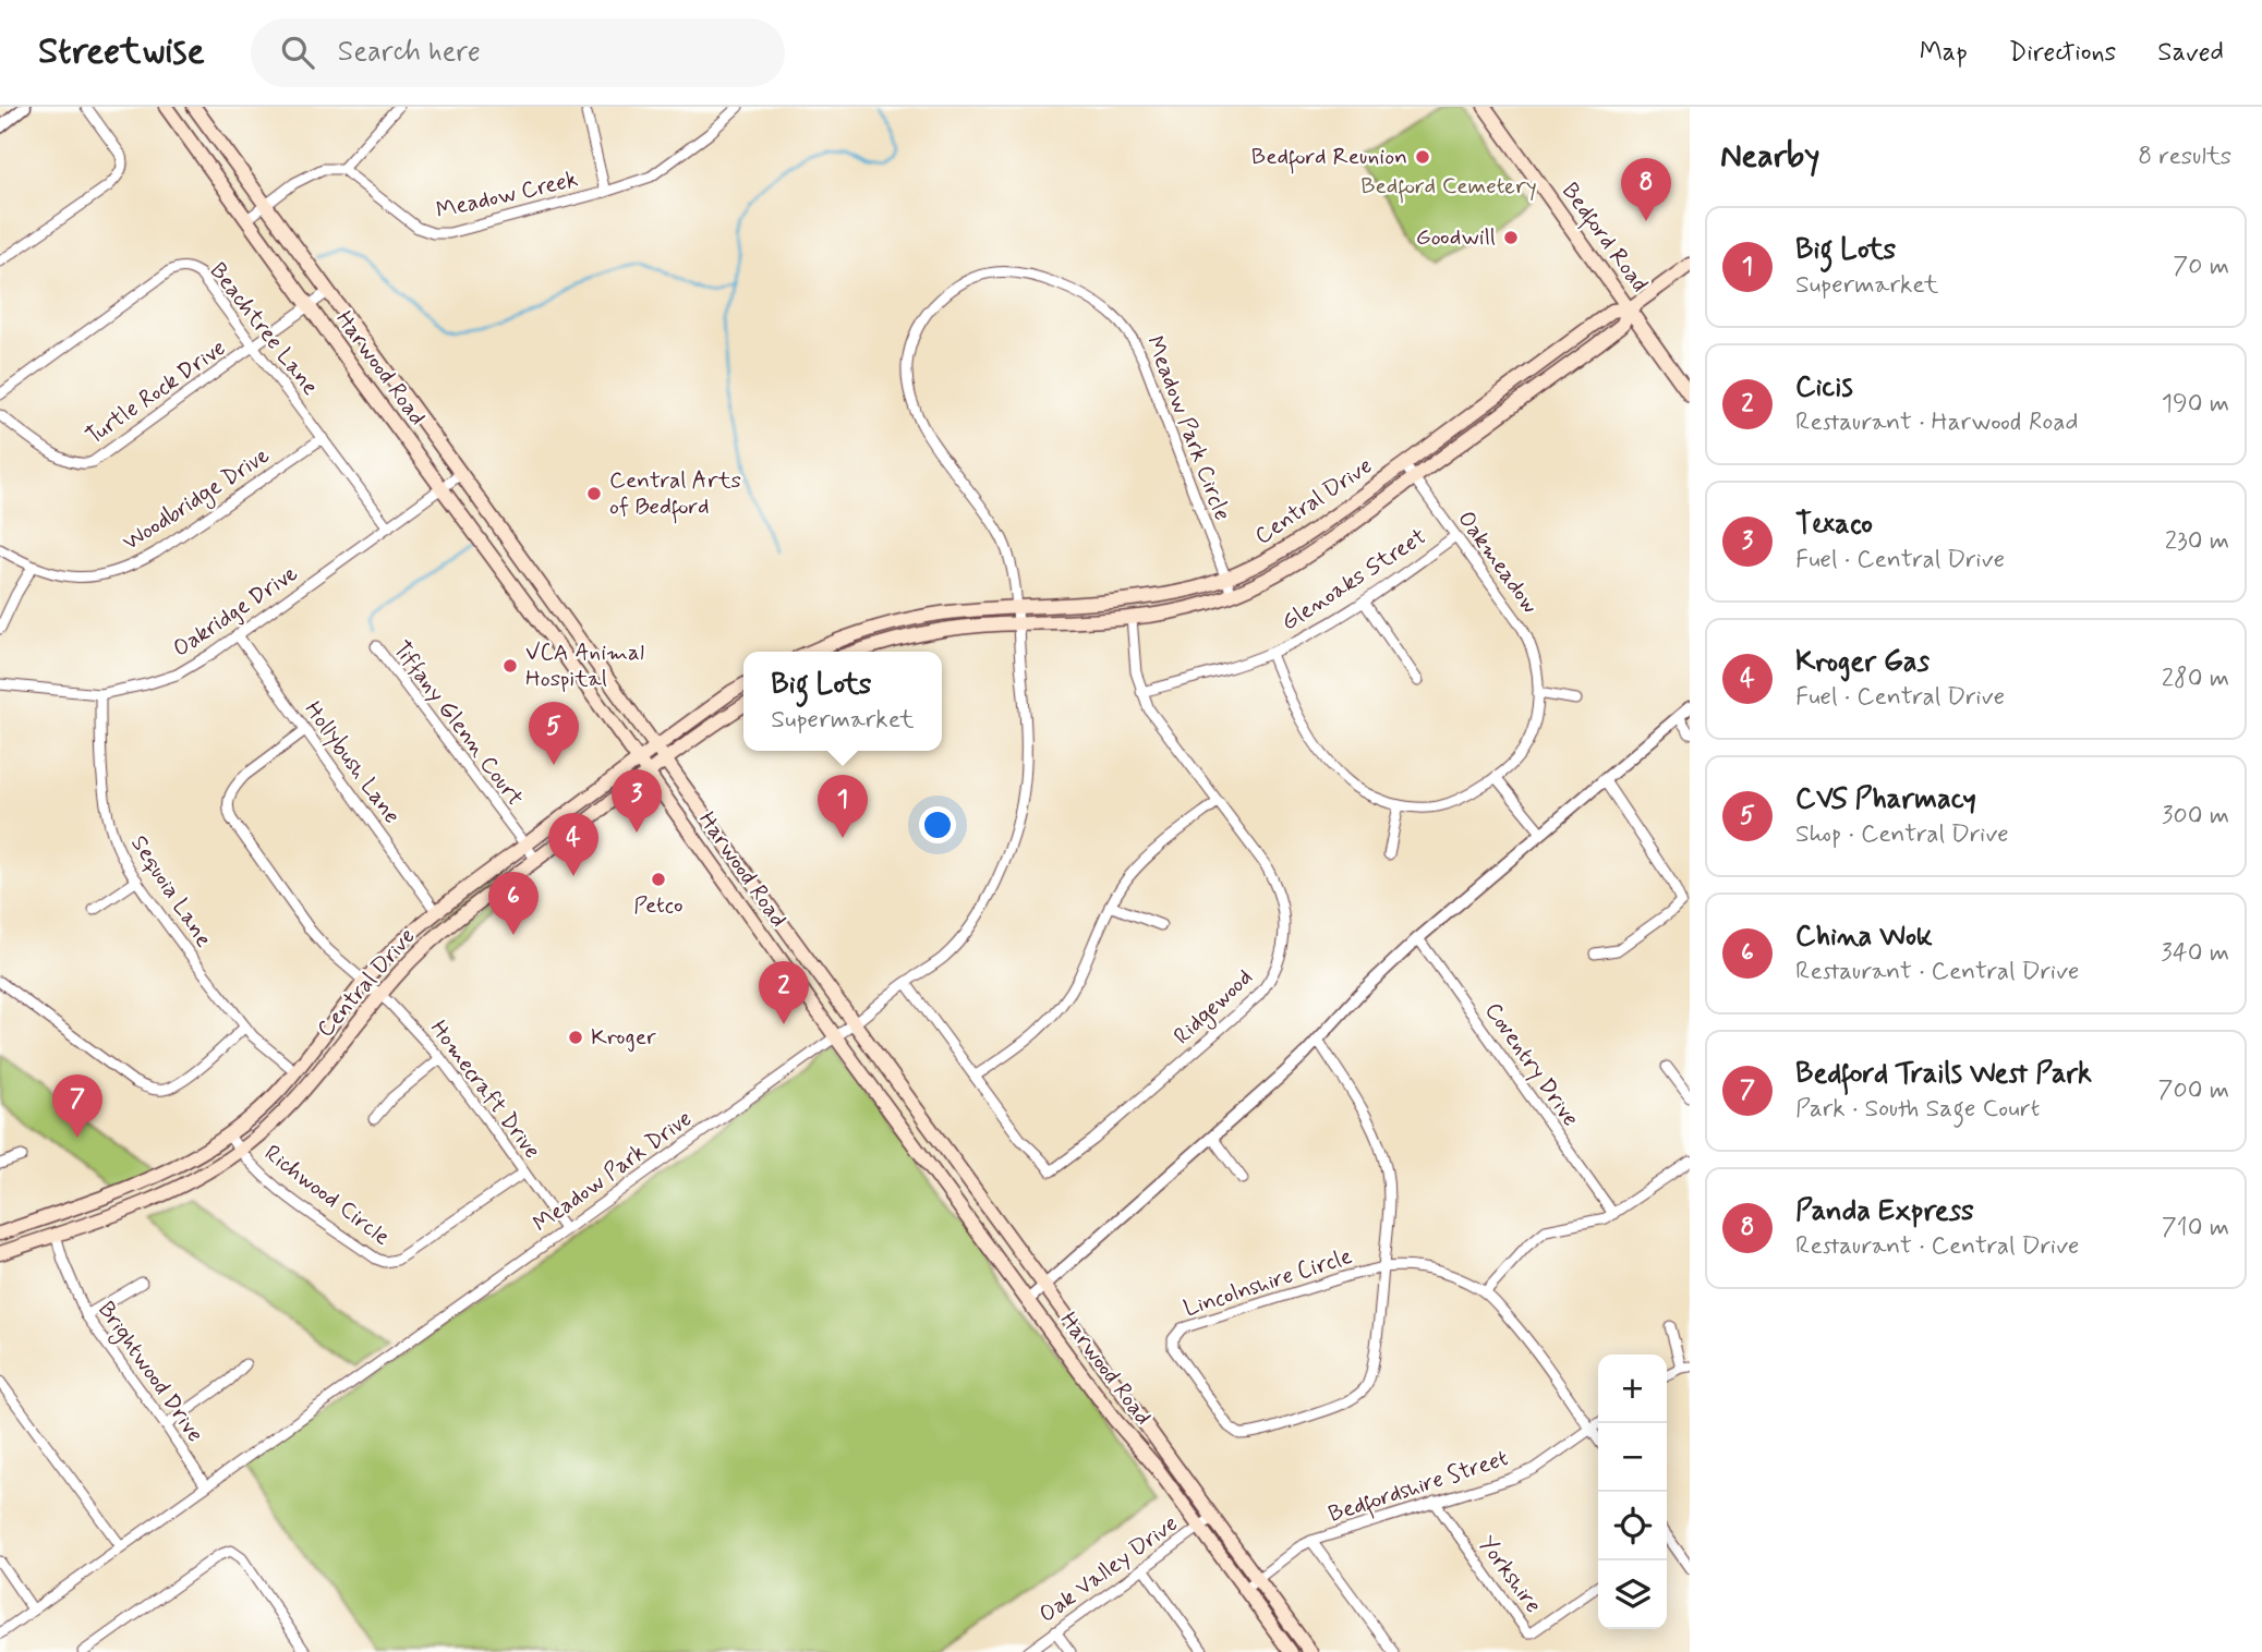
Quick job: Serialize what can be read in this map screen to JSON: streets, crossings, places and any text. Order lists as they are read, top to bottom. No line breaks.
{"streets":{"main road":["Bedford Road","Harwood Road","Central Drive"],"street":["Meadow Creek","Beachtree Lane","Turtle Rock Drive","Meadow Park Circle","Woodbridge Drive","Oakmeadow","Glenoaks Street","Oakridge Drive","Tiffany Glenn Court","Hollybush Lane","Sequoia Lane","Ridgewood","Coventry Drive","Homecraft Drive","Meadow Park Drive","Richwood Circle","Lincolnshire Circle","Brightwood Drive","Bedfordshire Street","Oak Valley Drive","Yorkshire"]},"crossings":[["Bedford Road","Central Drive"],["Beachtree Lane","Turtle Rock Drive"],["Beachtree Lane","Woodbridge Drive"],["Beachtree Lane","Oakridge Drive"],["Harwood Road","Turtle Rock Drive"],["Harwood Road","Central Drive"],["Harwood Road","Oakridge Drive"],["Harwood Road","Meadow Park Drive"],["Harwood Road","Bedfordshire Street"],["Harwood Road","Oak Valley Drive"],["Meadow Park Circle","Central Drive"],["Meadow Park Circle","Meadow Park Drive"],["Central Drive","Oakmeadow"],["Central Drive","Tiffany Glenn Court"],["Central Drive","Hollybush Lane"],["Central Drive","Sequoia Lane"],["Central Drive","Ridgewood"],["Central Drive","Homecraft Drive"],["Central Drive","Meadow Park Drive"],["Central Drive","Richwood Circle"],["Central Drive","Brightwood Drive"],["Oakmeadow","Glenoaks Street"],["Glenoaks Street","Ridgewood"],["Oakridge Drive","Hollybush Lane"],["Oakridge Drive","Sequoia Lane"],["Hollybush Lane","Homecraft Drive"],["Ridgewood","Meadow Park Drive"],["Homecraft Drive","Meadow Park Drive"],["Homecraft Drive","Richwood Circle"],["Meadow Park Drive","Brightwood Drive"],["Bedfordshire Street","Yorkshire"]],"parks":["Bedford Cemetery"],"places":["Bedford Reunion","Goodwill","Central Arts of Bedford","VCA Animal Hospital","Petco","Kroger"],"page":{"header":"Streetwise","search":"Search here","nav":["Map","Directions","Saved"],"heading":["Nearby","8 results"],"pins":["8","5","3","1","4","6","2","7"],"list":[{"mark":"1","name":"Big Lots","note":"Supermarket","value":"70 m"},{"mark":"2","name":"Cicis","note":"Restaurant · Harwood Road","value":"190 m"},{"mark":"3","name":"Texaco","note":"Fuel · Central Drive","value":"230 m"},{"mark":"4","name":"Kroger Gas","note":"Fuel · Central Drive","value":"280 m"},{"mark":"5","name":"CVS Pharmacy","note":"Shop · Central Drive","value":"300 m"},{"mark":"6","name":"China Wok","note":"Restaurant · Central Drive","value":"340 m"},{"mark":"7","name":"Bedford Trails West Park","note":"Park · South Sage Court","value":"700 m"},{"mark":"8","name":"Panda Express","note":"Restaurant · Central Drive","value":"710 m"}],"popup":["Big Lots","Supermarket"],"map_buttons":["+","−"]}}
